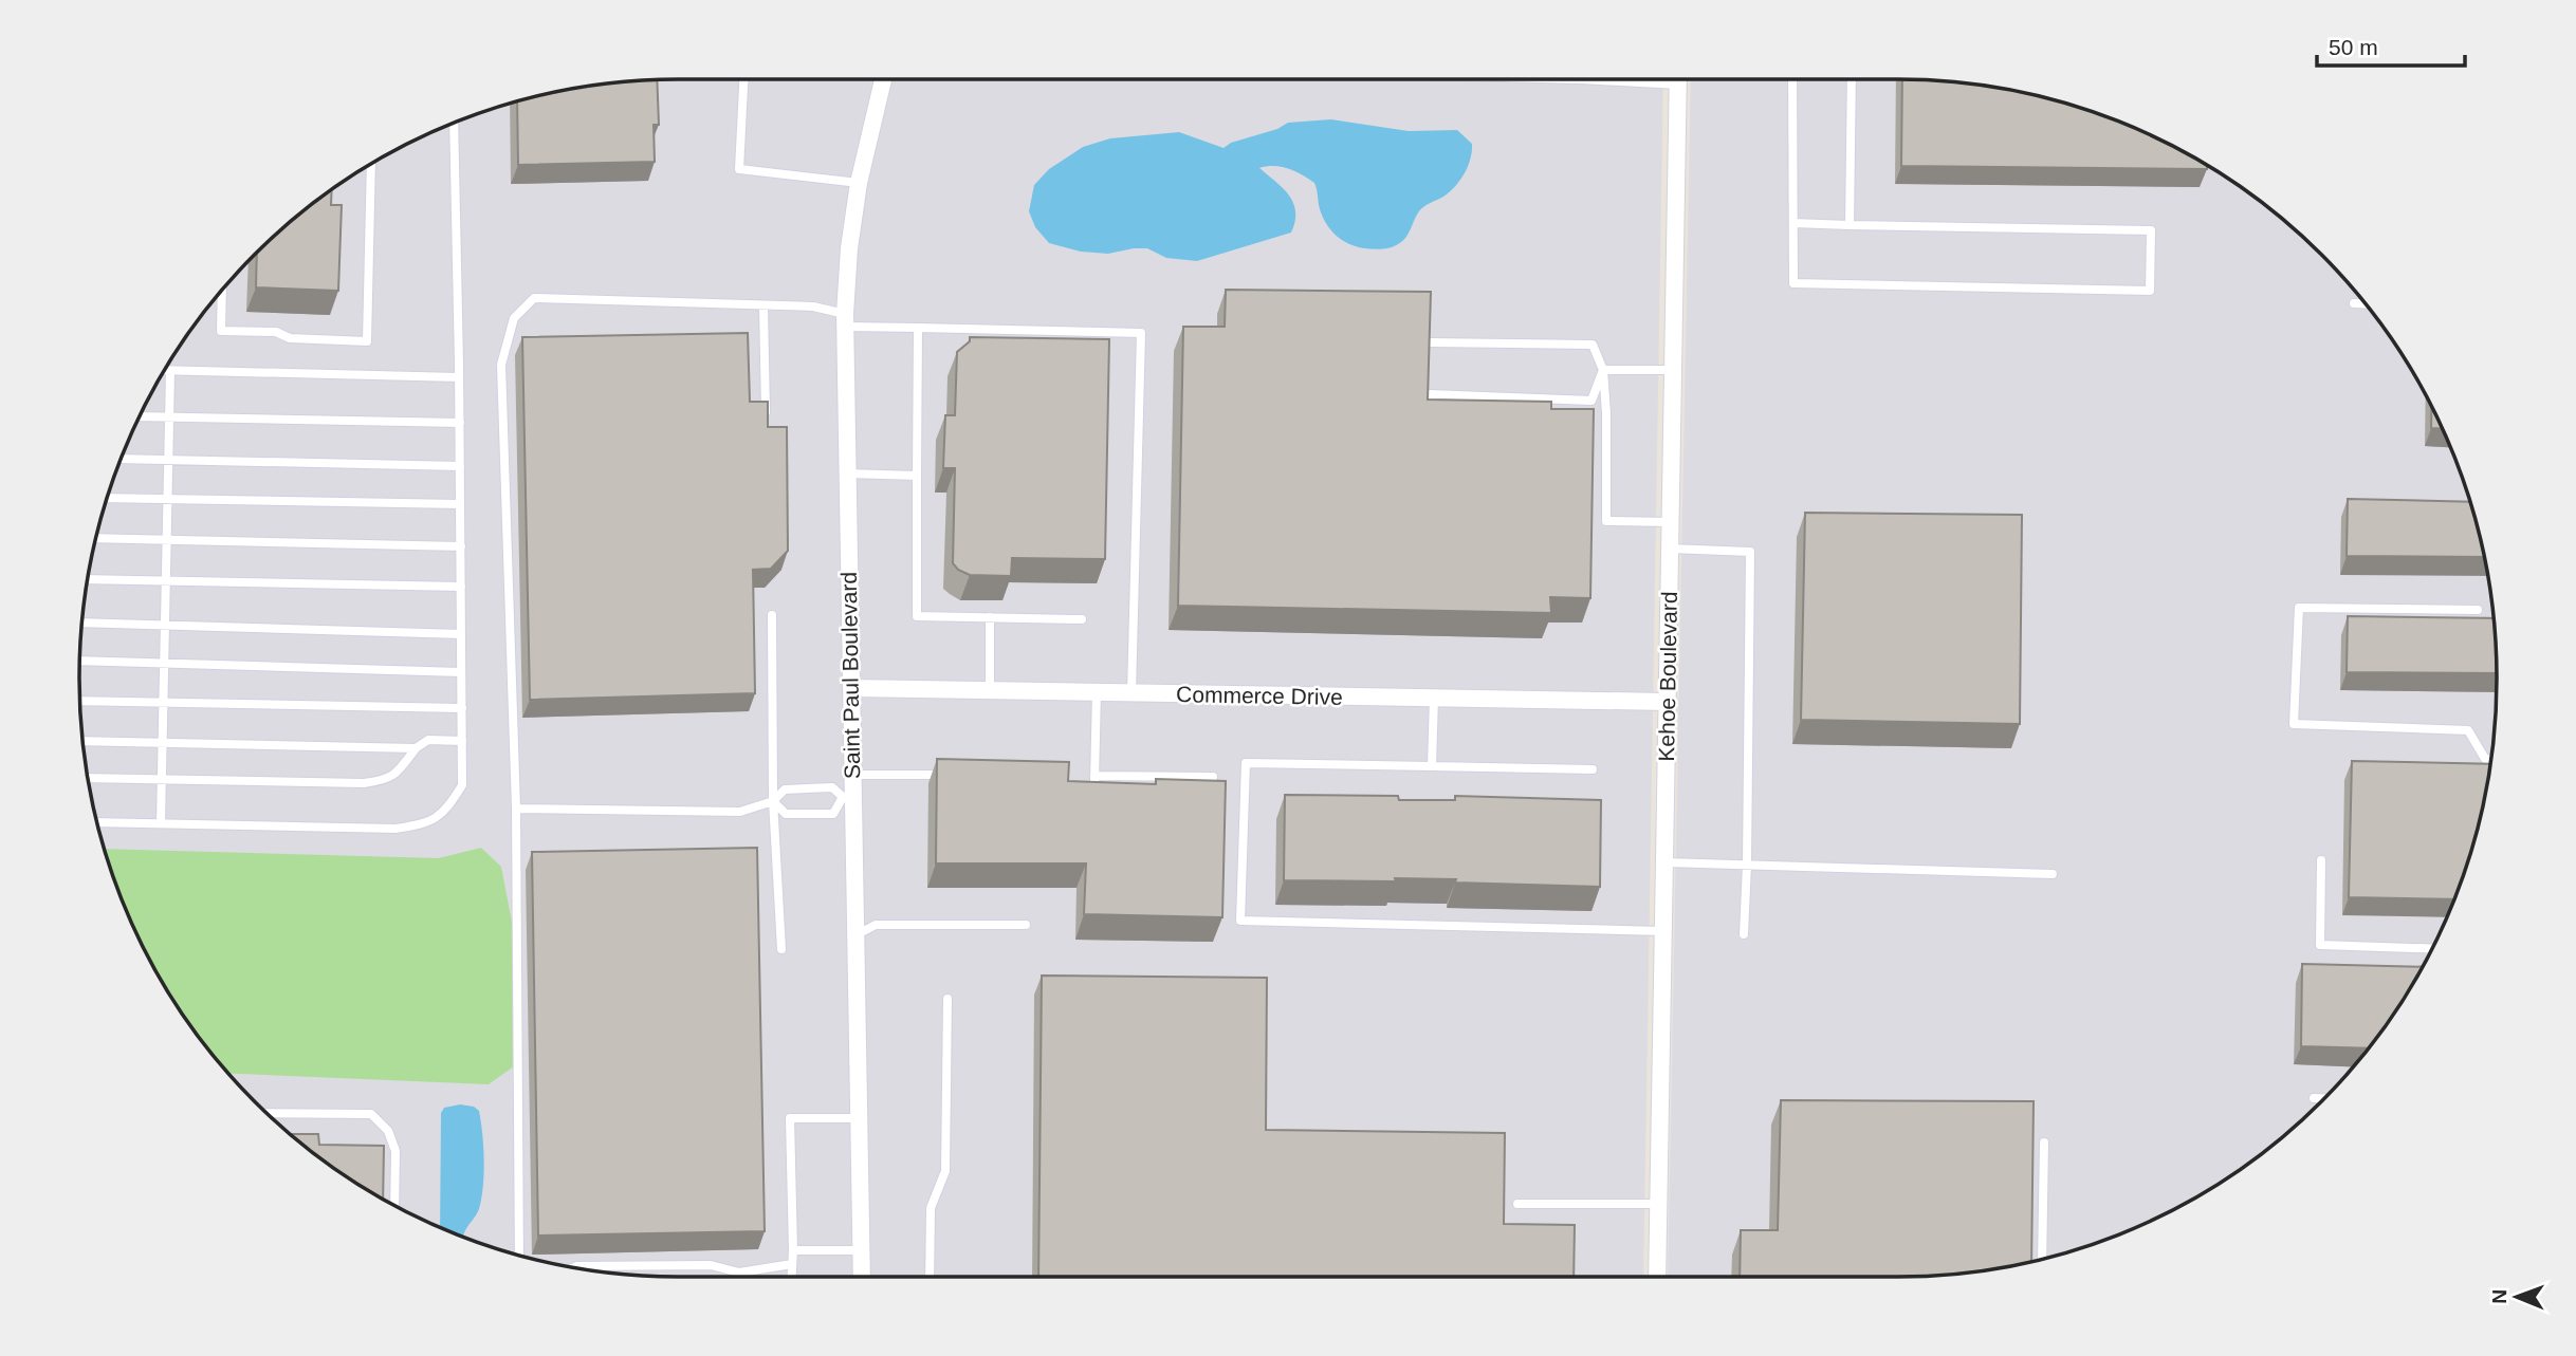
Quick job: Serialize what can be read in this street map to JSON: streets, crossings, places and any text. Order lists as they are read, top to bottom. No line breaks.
{"streets":{"street":["Saint Paul Boulevard","Kehoe Boulevard","Commerce Drive"]},"crossings":[["Saint Paul Boulevard","Commerce Drive"],["Kehoe Boulevard","Commerce Drive"]],"scale_bar":"50 m","north":"left"}
